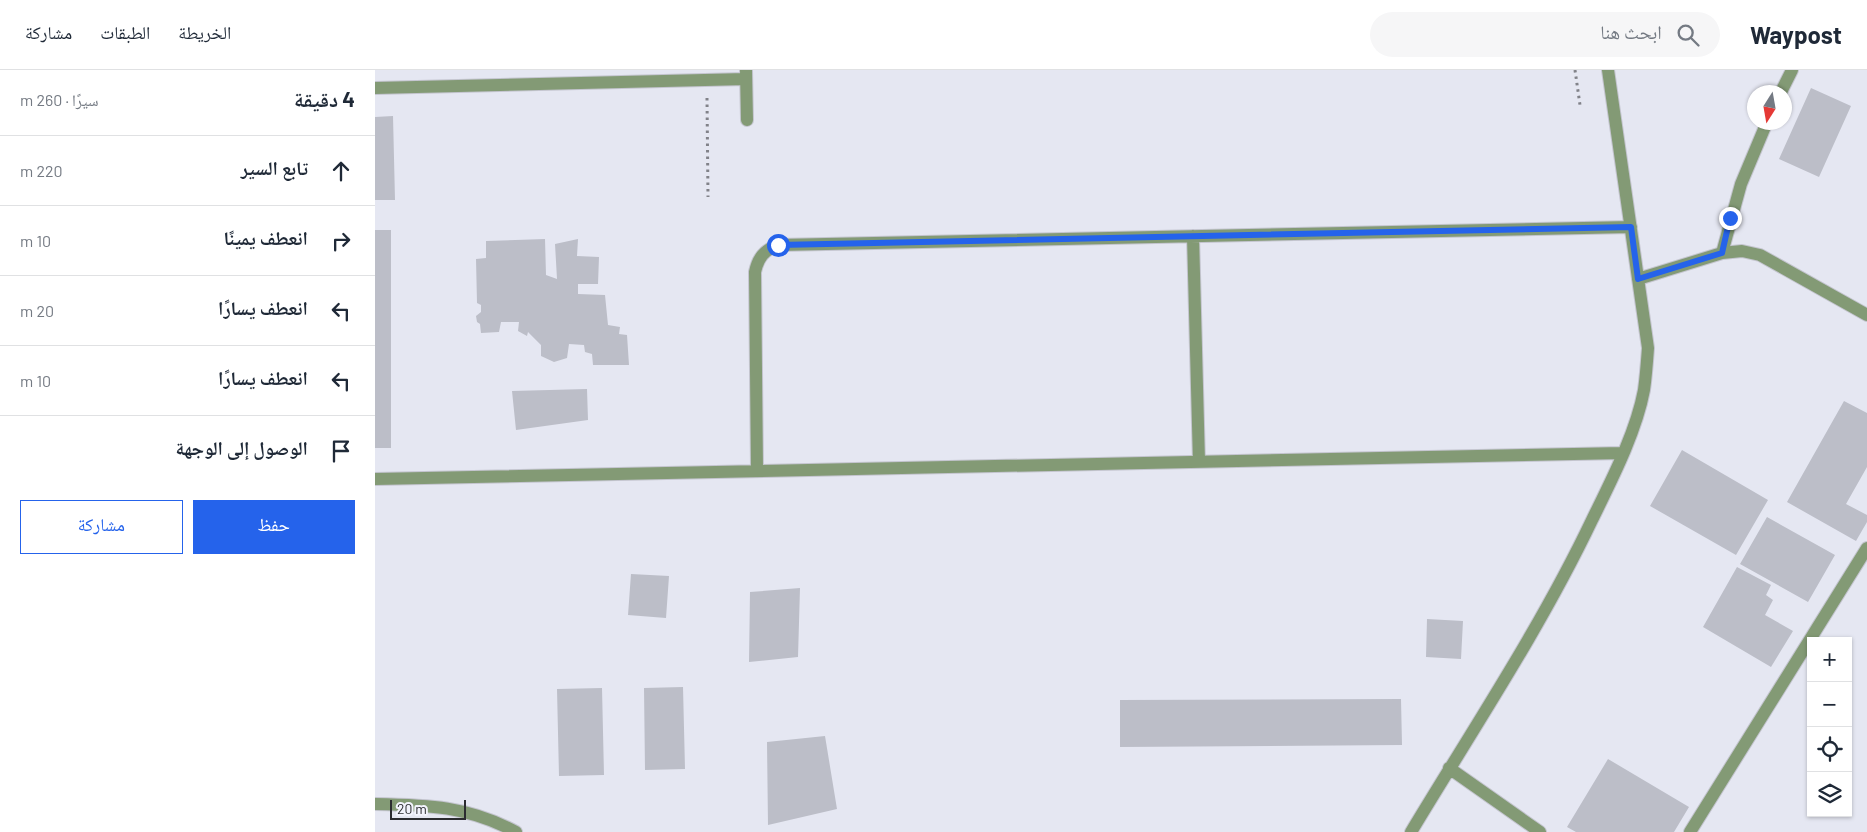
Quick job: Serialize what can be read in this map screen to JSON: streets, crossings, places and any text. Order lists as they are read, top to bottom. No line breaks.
{"scale_bar":"20 m","north":"bottom","page":{"header":"Waypost","search":"ابحث هنا","nav":["الخريطة","الطبقات","مشاركة"],"heading":["4 دقيقة","سيرًا · 260 m"],"list":[["تابع السير","220 m"],["انعطف يمينًا","10 m"],["انعطف يسارًا","20 m"],["انعطف يسارًا","10 m"],"الوصول إلى الوجهة"],"buttons":["حفظ","مشاركة"],"map_buttons":["+","−"],"scale":"20 m"}}
